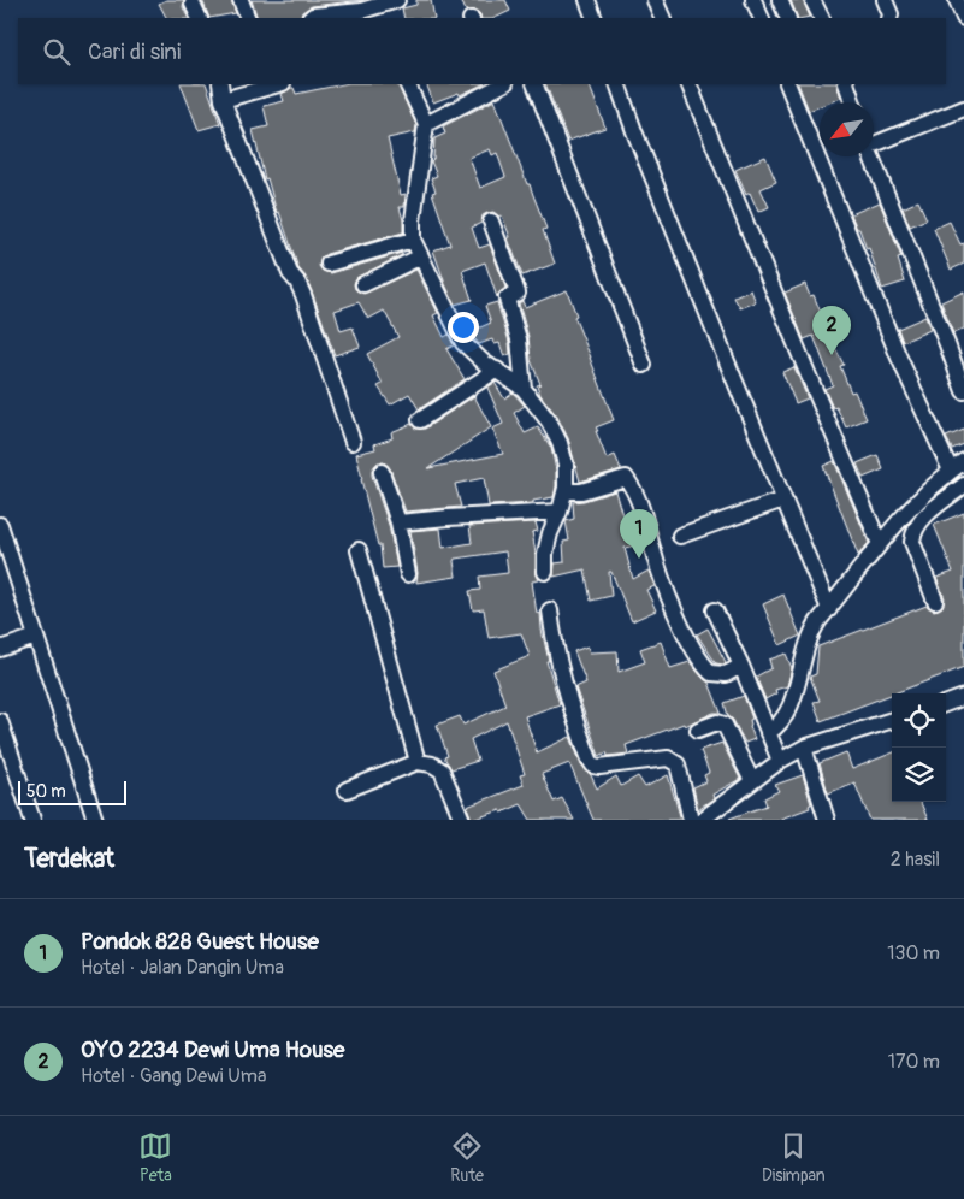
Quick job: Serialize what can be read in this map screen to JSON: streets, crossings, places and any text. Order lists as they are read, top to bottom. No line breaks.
{"scale_bar":"50 m","north":"bottom left","page":{"search":"Cari di sini","pins":["2","1"],"scale":"50 m","heading":["Terdekat","2 hasil"],"list":[{"mark":"1","name":"Pondok 828 Guest House","note":"Hotel · Jalan Dangin Uma","value":"130 m"},{"mark":"2","name":"OYO 2234 Dewi Uma House","note":"Hotel · Gang Dewi Uma","value":"170 m"}],"nav":["Peta","Rute","Disimpan"]}}
